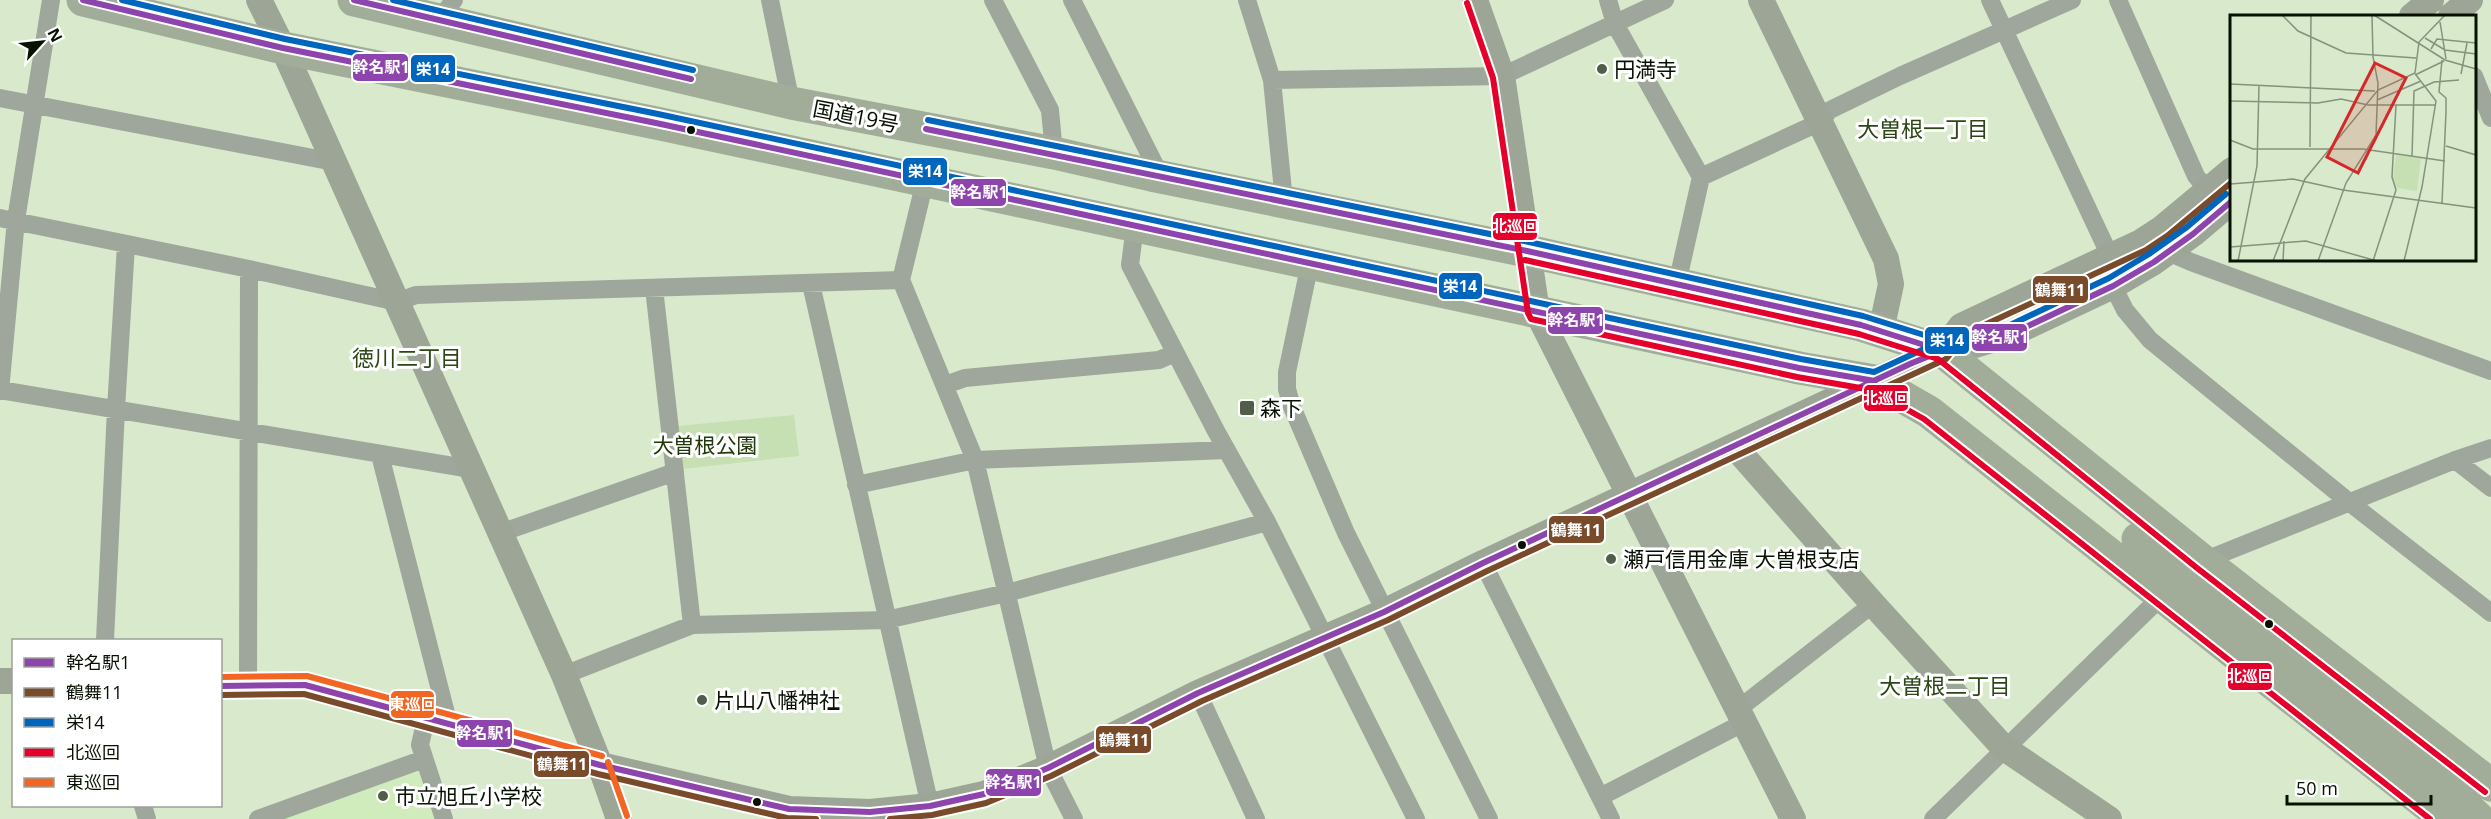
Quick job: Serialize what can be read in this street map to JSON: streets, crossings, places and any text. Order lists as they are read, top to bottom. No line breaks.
{"streets":{"highway":["国道19号"]},"districts":["大曽根一丁目","徳川二丁目","大曽根二丁目"],"parks":["大曽根公園"],"places":{"other":["円満寺","瀬戸信用金庫 大曽根支店","片山八幡神社","市立旭丘小学校"],"transit":["森下"]},"lines":["transit line 幹名駅1","transit line 栄14","transit line 北巡回","transit line 鶴舞11","transit line 東巡回"],"legend":["幹名駅1","鶴舞11","栄14","北巡回","東巡回"],"scale_bar":"50 m","north":"top right"}
